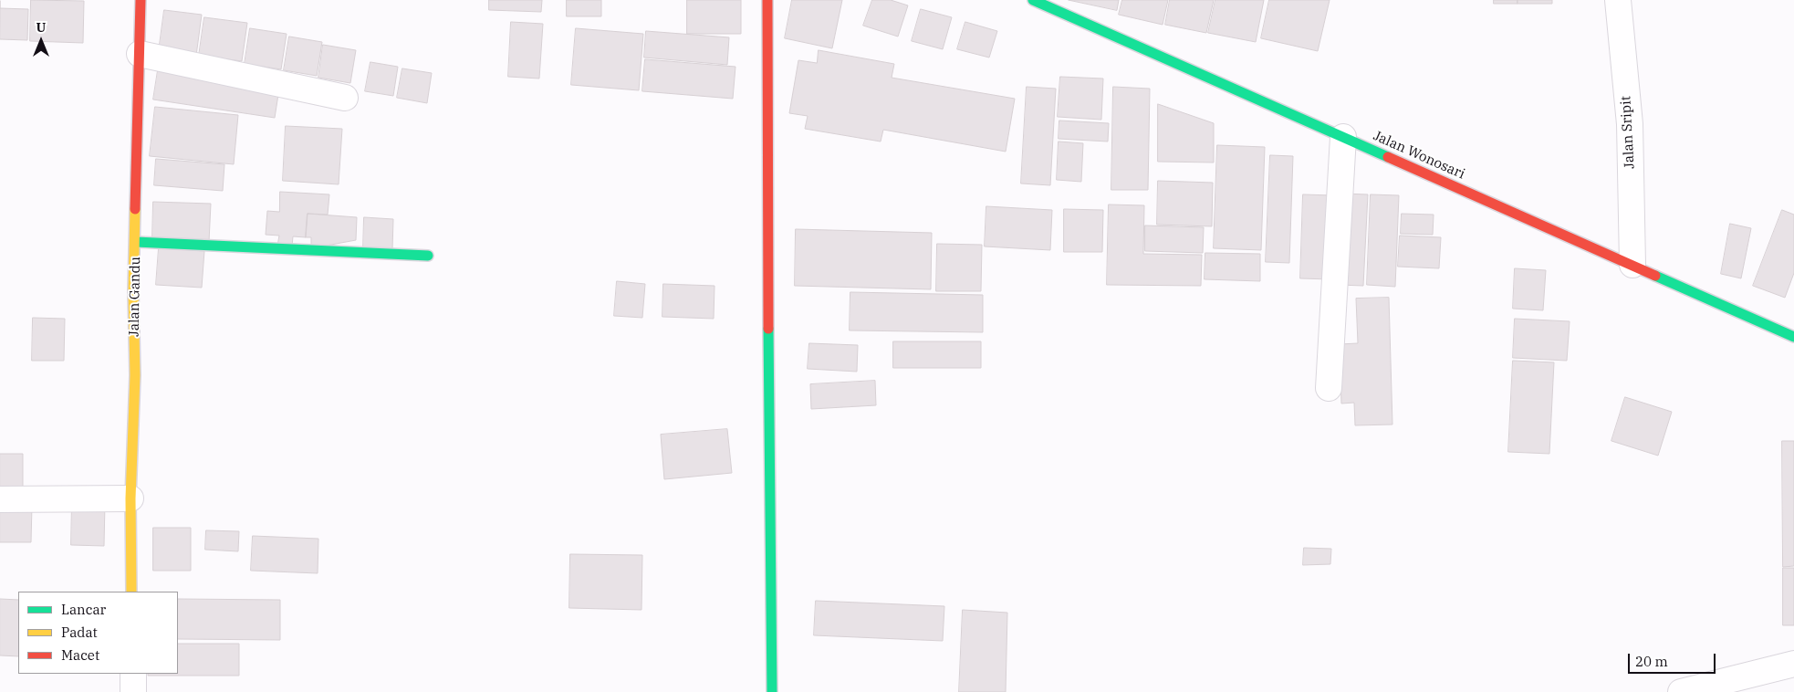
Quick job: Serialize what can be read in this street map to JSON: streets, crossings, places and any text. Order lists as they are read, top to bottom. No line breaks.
{"streets":{"main road":["Jalan Wonosari","Jalan Gandu"],"street":["Jalan Sripit"]},"crossings":[["Jalan Sripit","Jalan Wonosari"]],"legend":["Lancar","Padat","Macet"],"scale_bar":"20 m","north":"top"}
